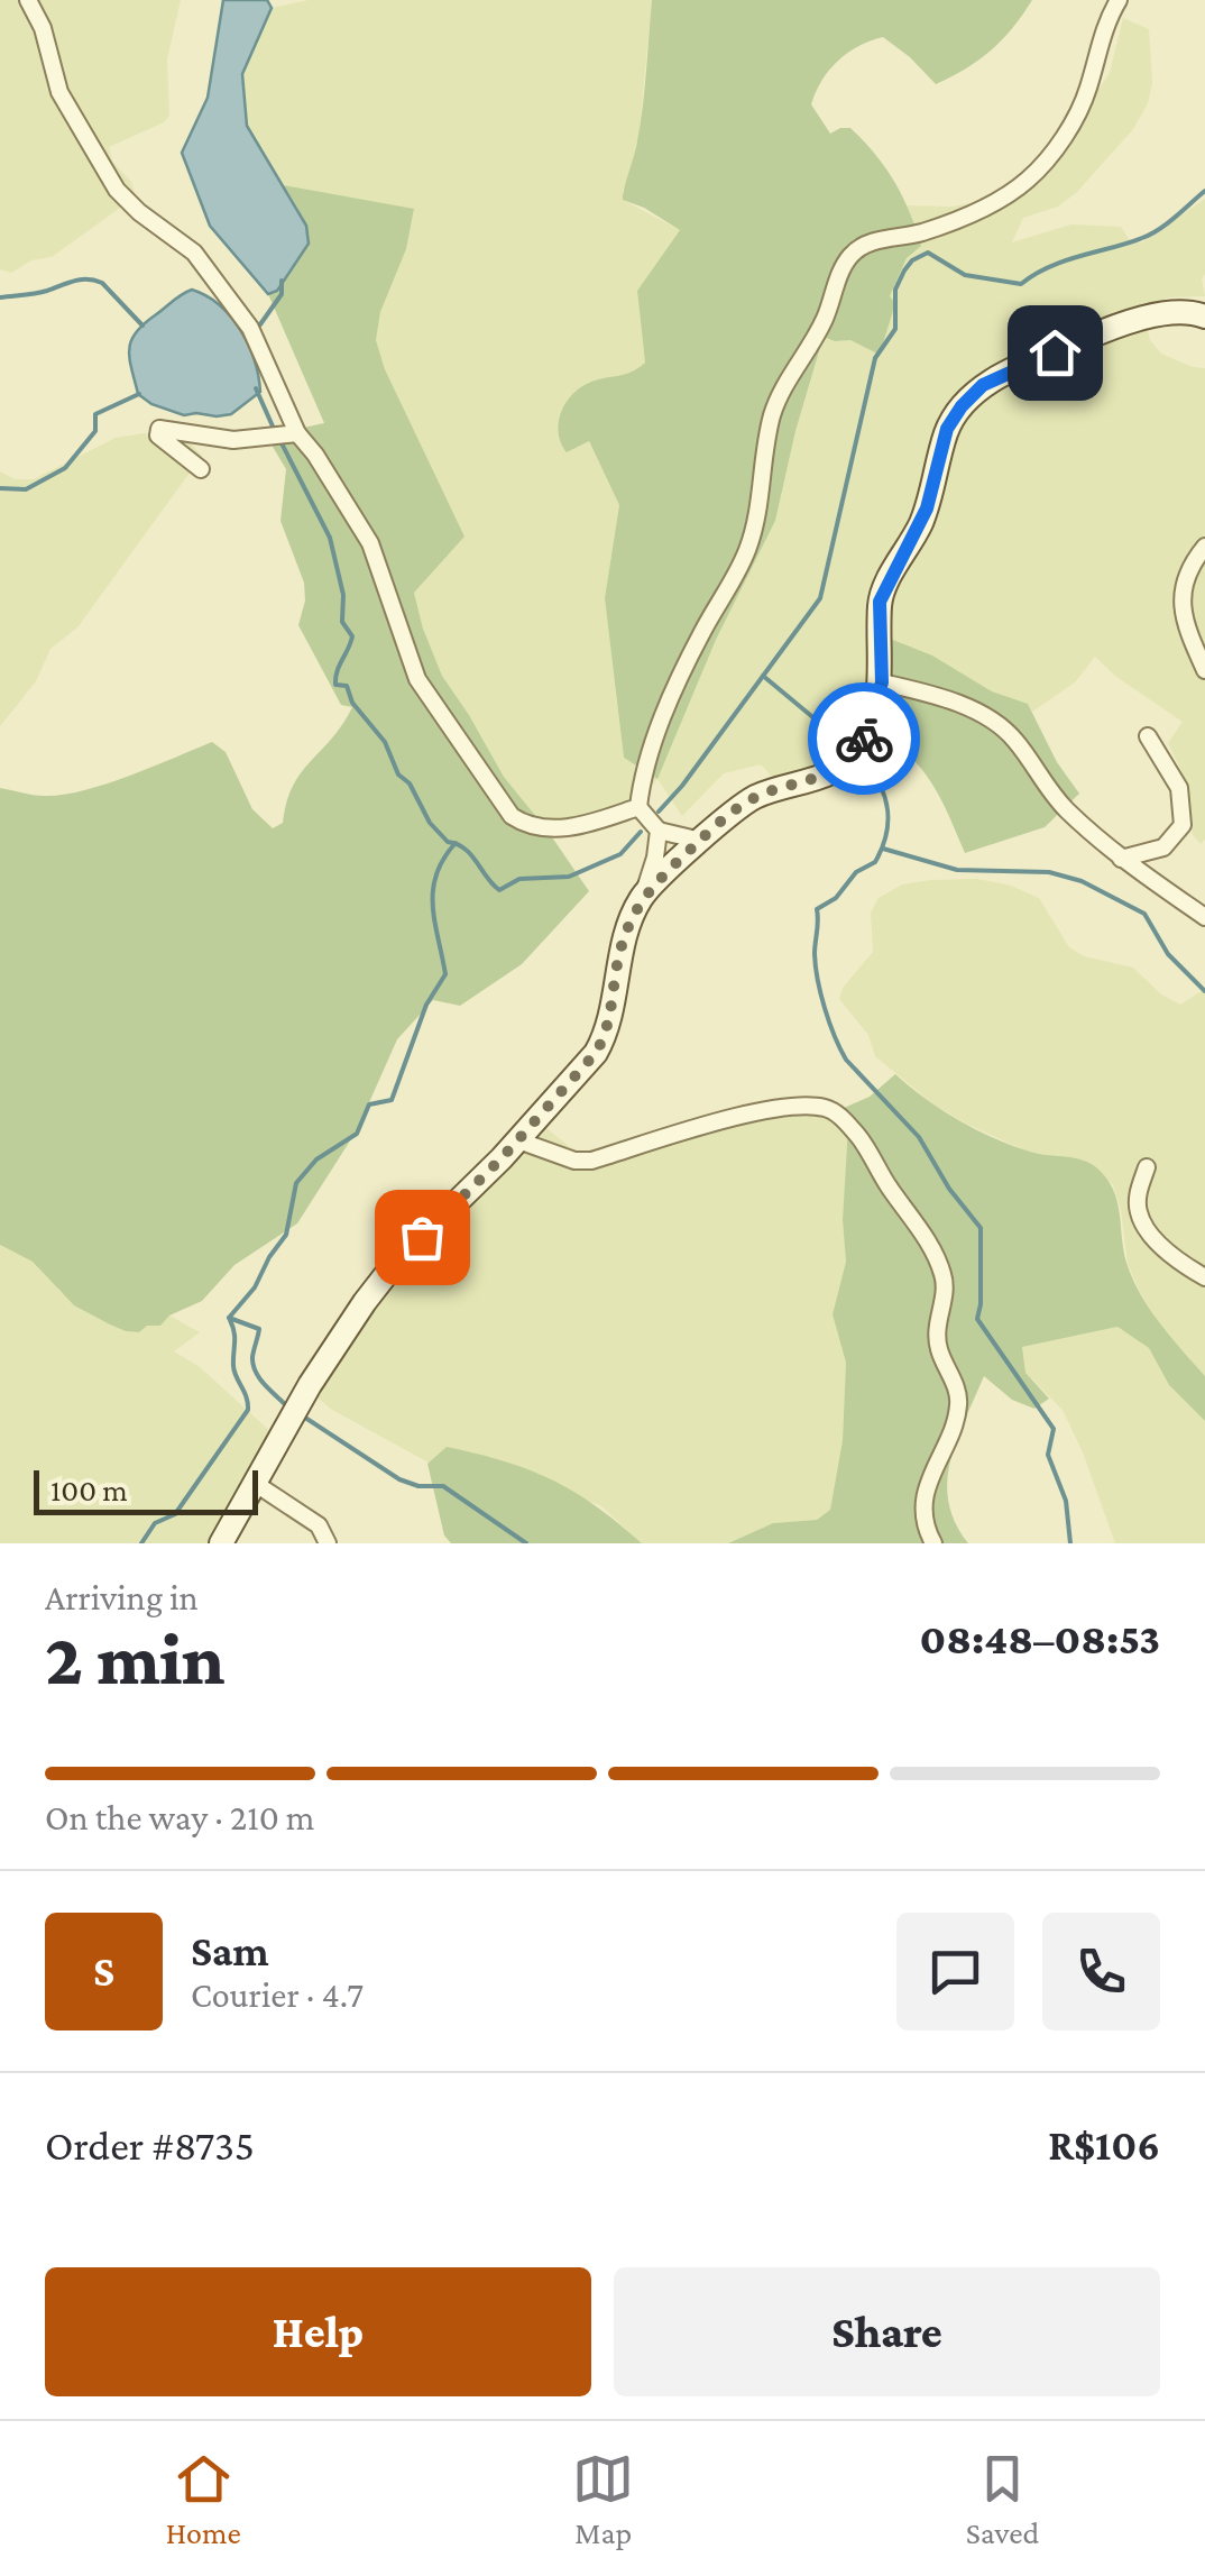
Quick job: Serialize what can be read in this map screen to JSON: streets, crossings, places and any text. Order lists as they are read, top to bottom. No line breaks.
{"scale_bar":"100 m","page":{"scale":"100 m","heading":["2 min","Arriving in","08:48–08:53"],"panel":["Sam","Courier · 4.7","Order #8735","R$106"],"bar":"On the way · 210 m","round":"S","buttons":["Help","Share"],"tabs":["Home","Map","Saved"]}}
